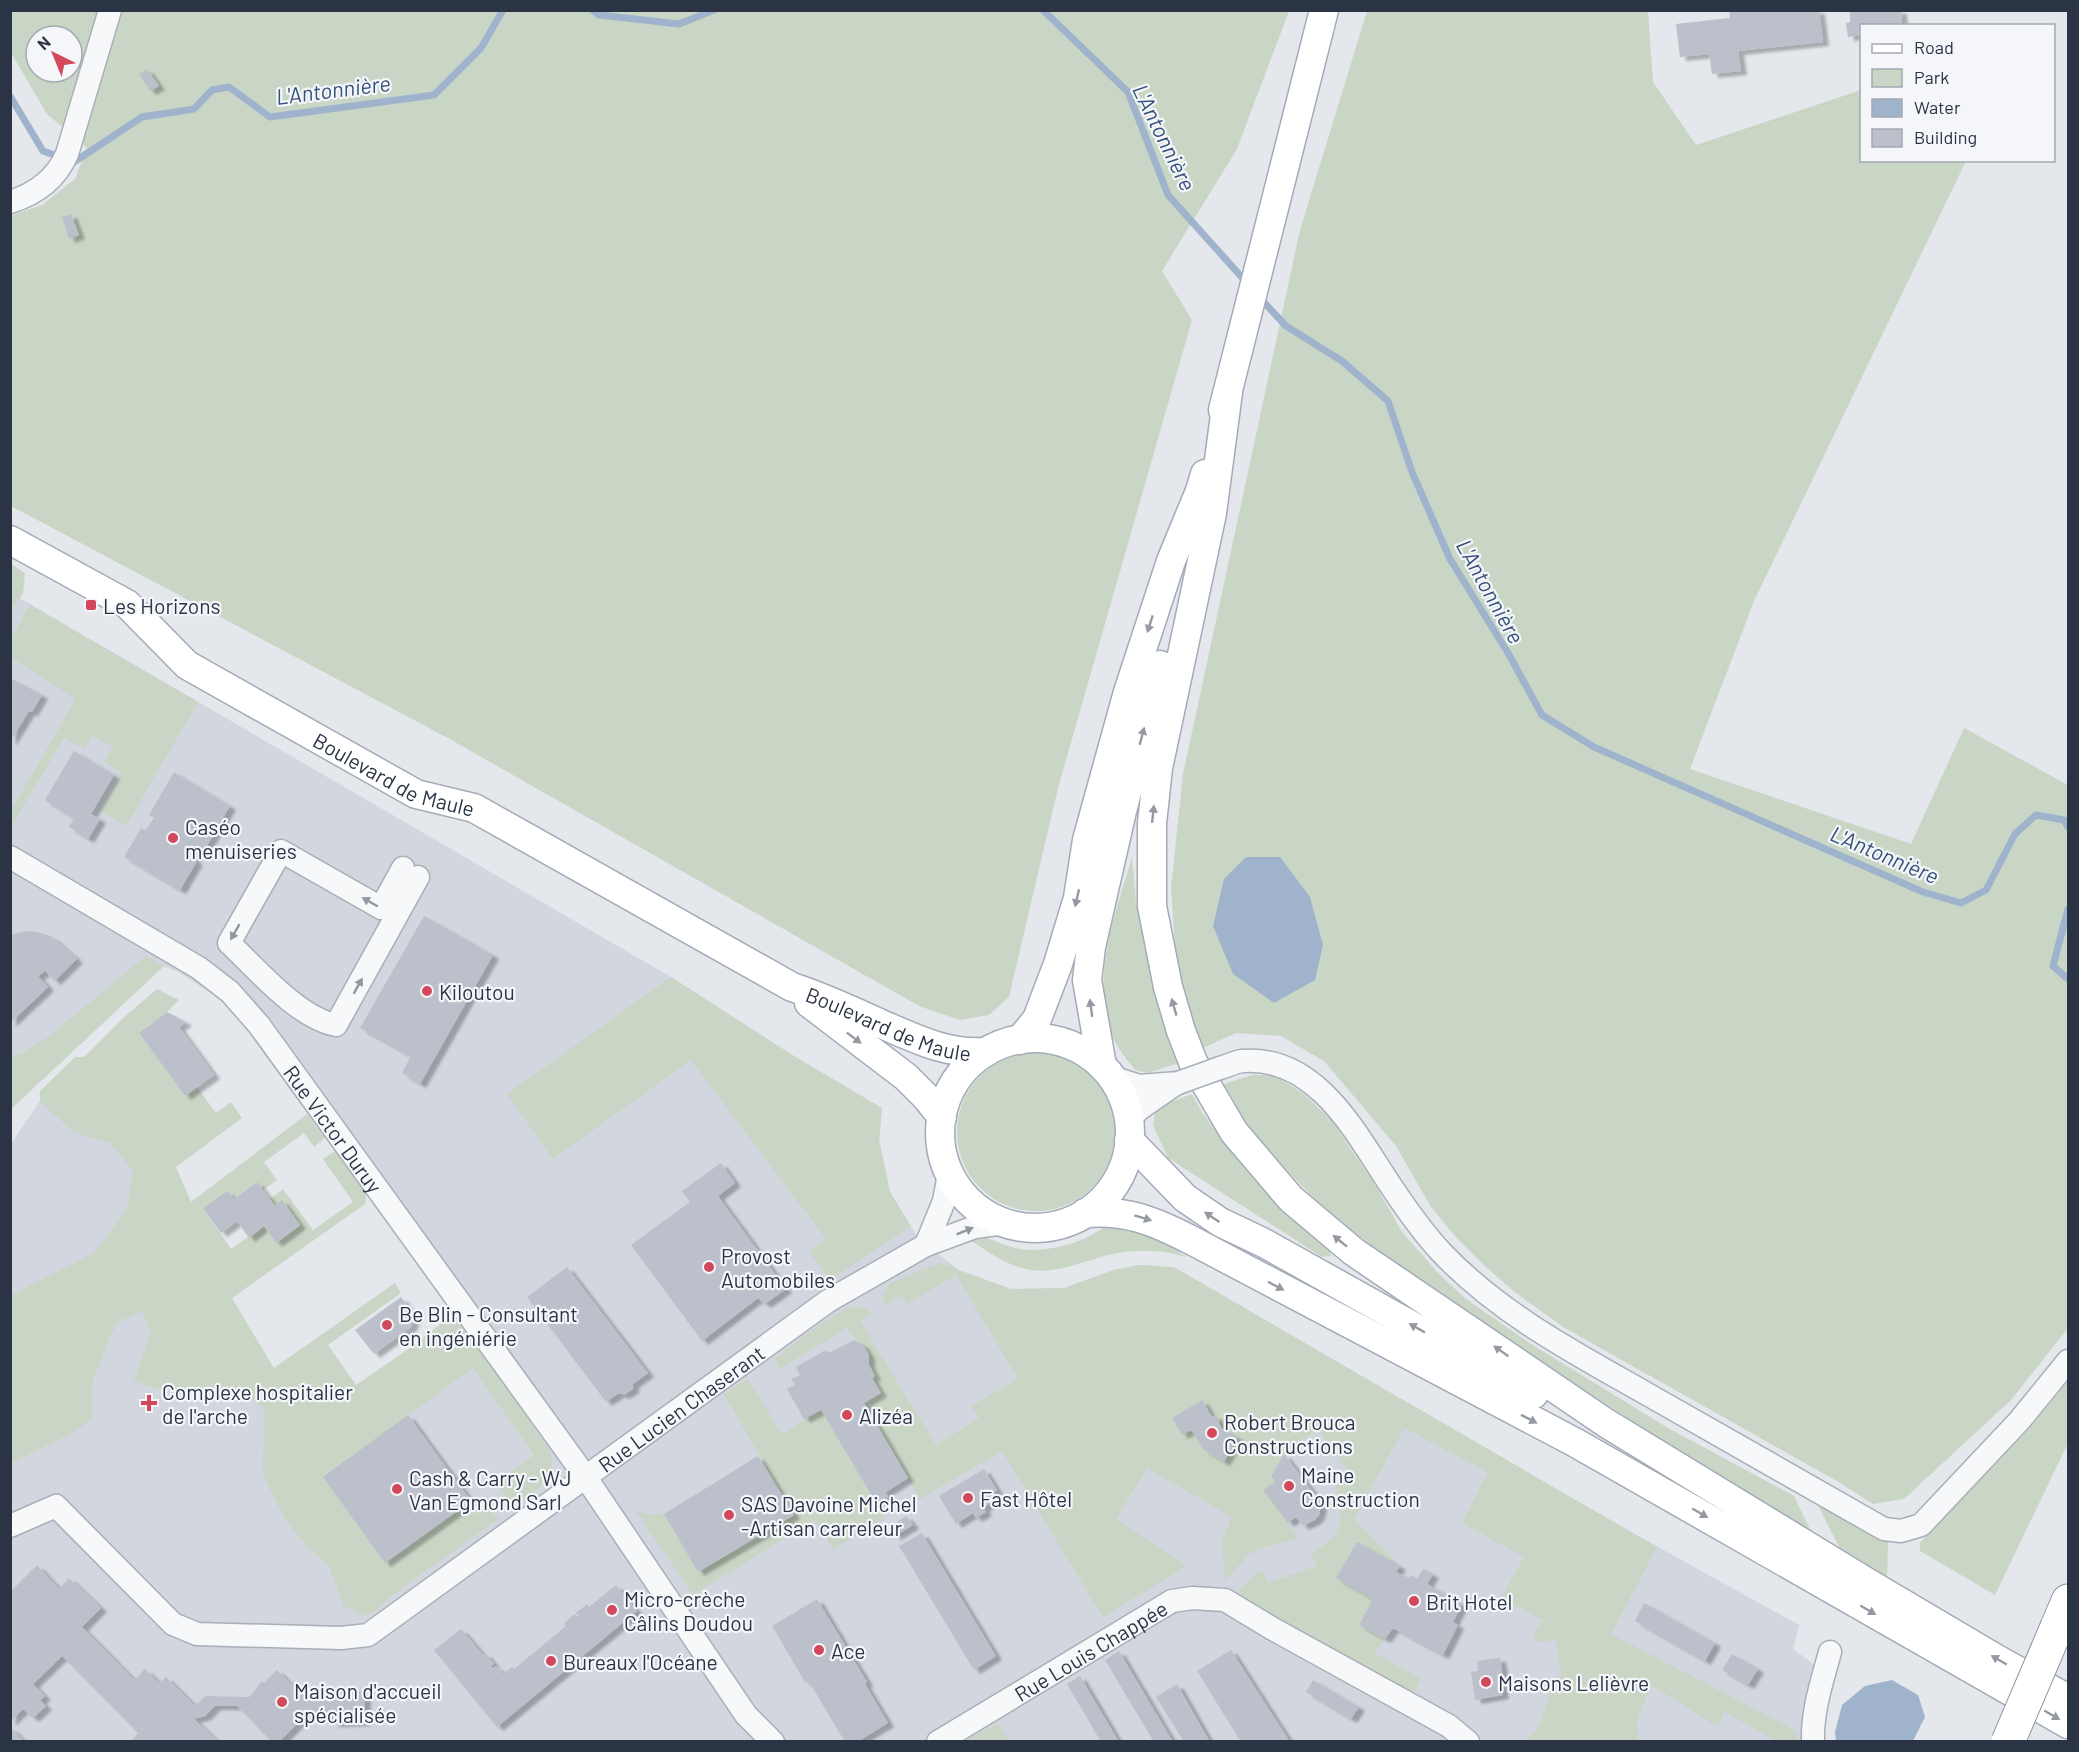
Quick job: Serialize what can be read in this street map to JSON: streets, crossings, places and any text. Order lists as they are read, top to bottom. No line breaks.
{"streets":{"main road":["Boulevard de Maule"],"street":["Rue Victor Duruy","Rue Lucien Chaserant","Rue Louis Chappée"]},"crossings":[["Boulevard de Maule","Rue Lucien Chaserant"],["Rue Victor Duruy","Rue Lucien Chaserant"]],"water":["L'Antonnière"],"places":{"transit":["Les Horizons"],"other":["Caséo menuiseries","Kiloutou","Provost Automobiles","Be Blin - Consultant en ingéniérie","Alizéa","Robert Brouca Constructions","Maine Construction","Cash & Carry - WJ Van Egmond Sarl","Fast Hôtel","SAS Davoine Michel -Artisan carreleur","Brit Hotel","Micro-crèche Câlins Doudou","Ace","Bureaux l'Océane","Maisons Lelièvre","Maison d'accueil spécialisée"],"health":["Complexe hospitalier de l'arche"]},"legend":["Road","Park","Water","Building"],"north":"top left"}
